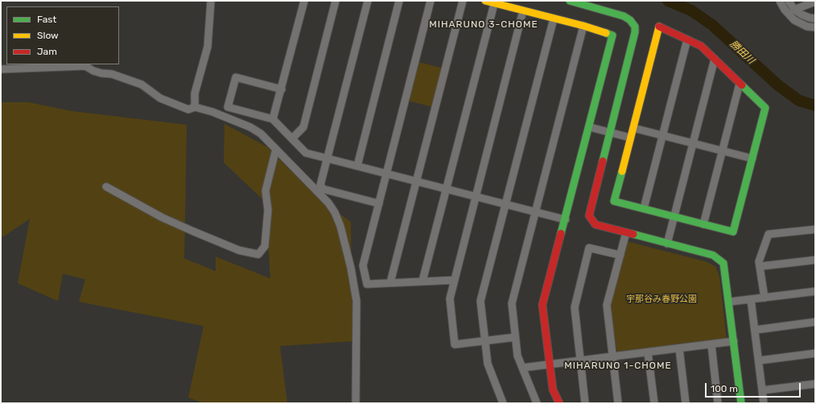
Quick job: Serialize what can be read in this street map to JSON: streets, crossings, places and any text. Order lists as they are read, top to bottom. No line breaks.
{"districts":["MIHARUNO 3-CHOME","MIHARUNO 1-CHOME"],"water":["勝田川"],"parks":["宇那谷み春野公園"],"legend":["Fast","Slow","Jam"],"scale_bar":"100 m"}
